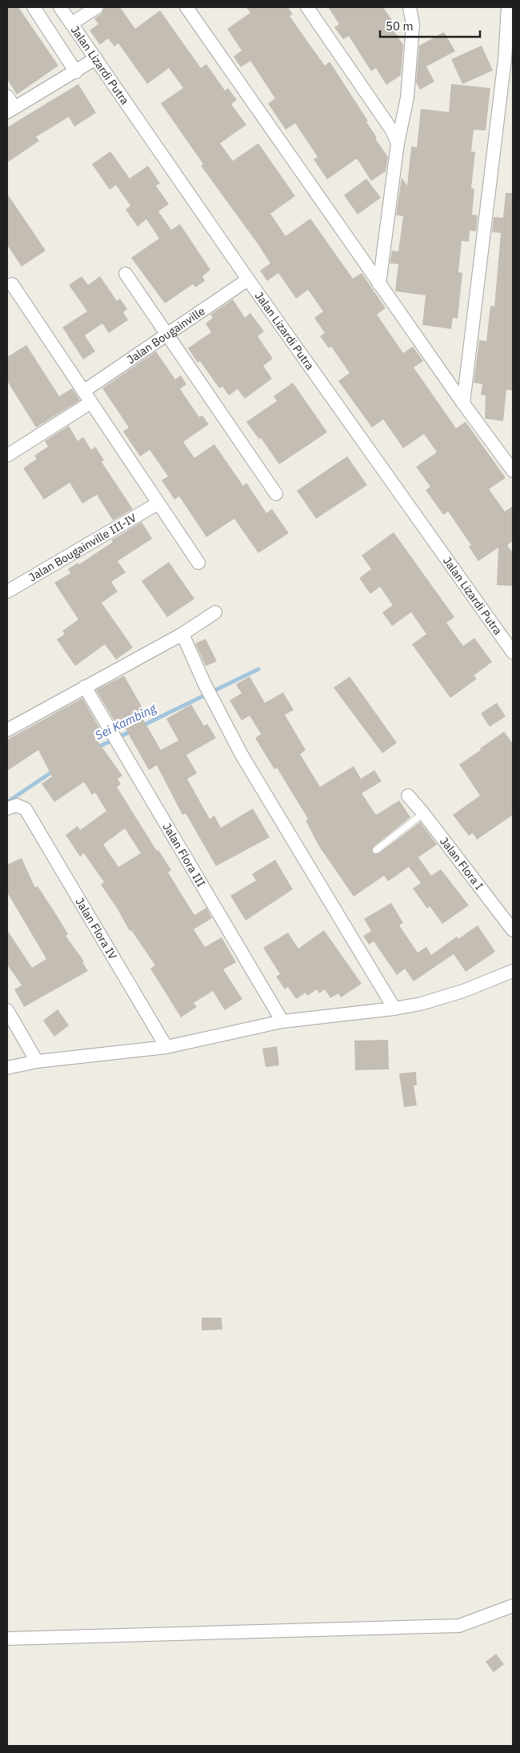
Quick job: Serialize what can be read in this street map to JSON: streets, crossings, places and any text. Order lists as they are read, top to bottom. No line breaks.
{"streets":{"street":["Jalan Lizardi Putra","Jalan Bougainville","Jalan Bougainville III-IV","Jalan Flora III","Jalan Flora I","Jalan Flora IV"]},"crossings":[["Jalan Lizardi Putra","Jalan Bougainville"]],"water":["Sei Kambing"],"scale_bar":"50 m"}
